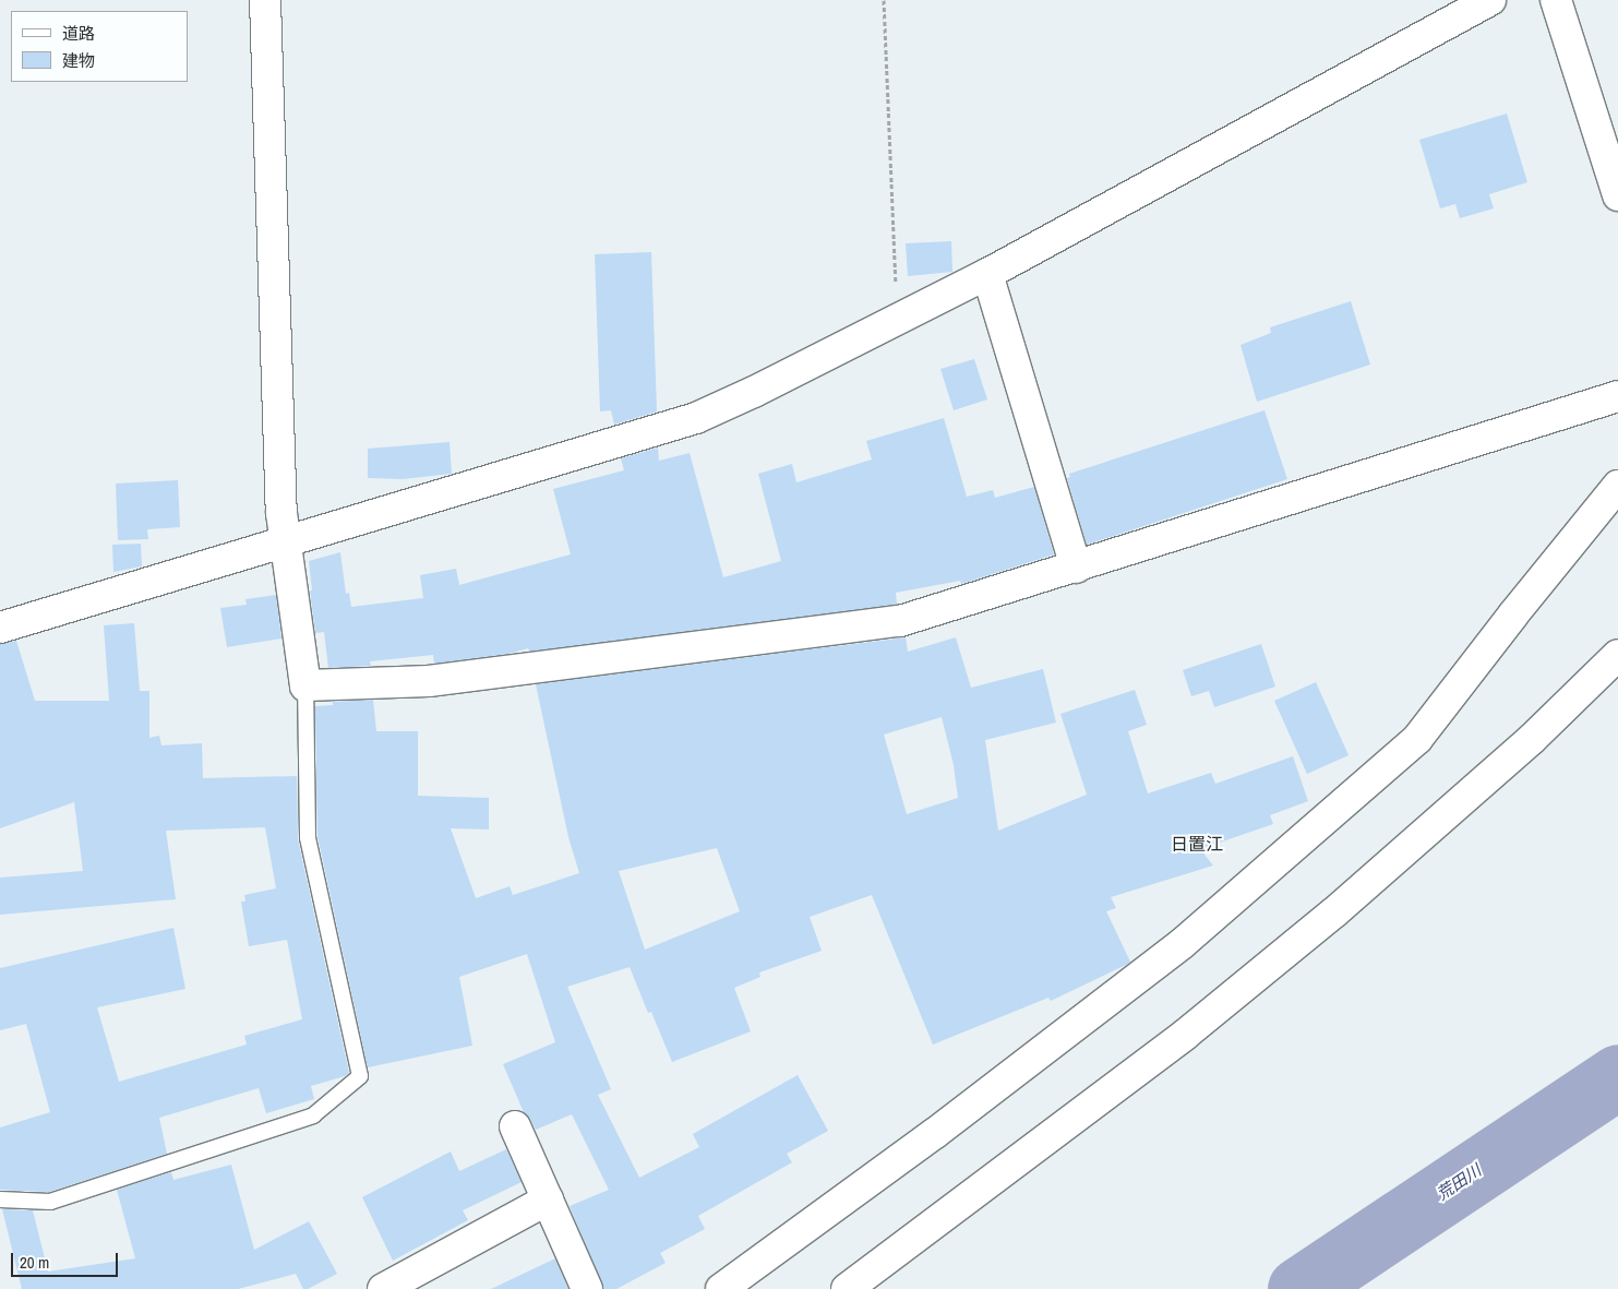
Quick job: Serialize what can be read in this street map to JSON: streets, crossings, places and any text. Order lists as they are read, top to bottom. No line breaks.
{"districts":["日置江"],"water":["荒田川"],"legend":["道路","建物"],"scale_bar":"20 m"}
